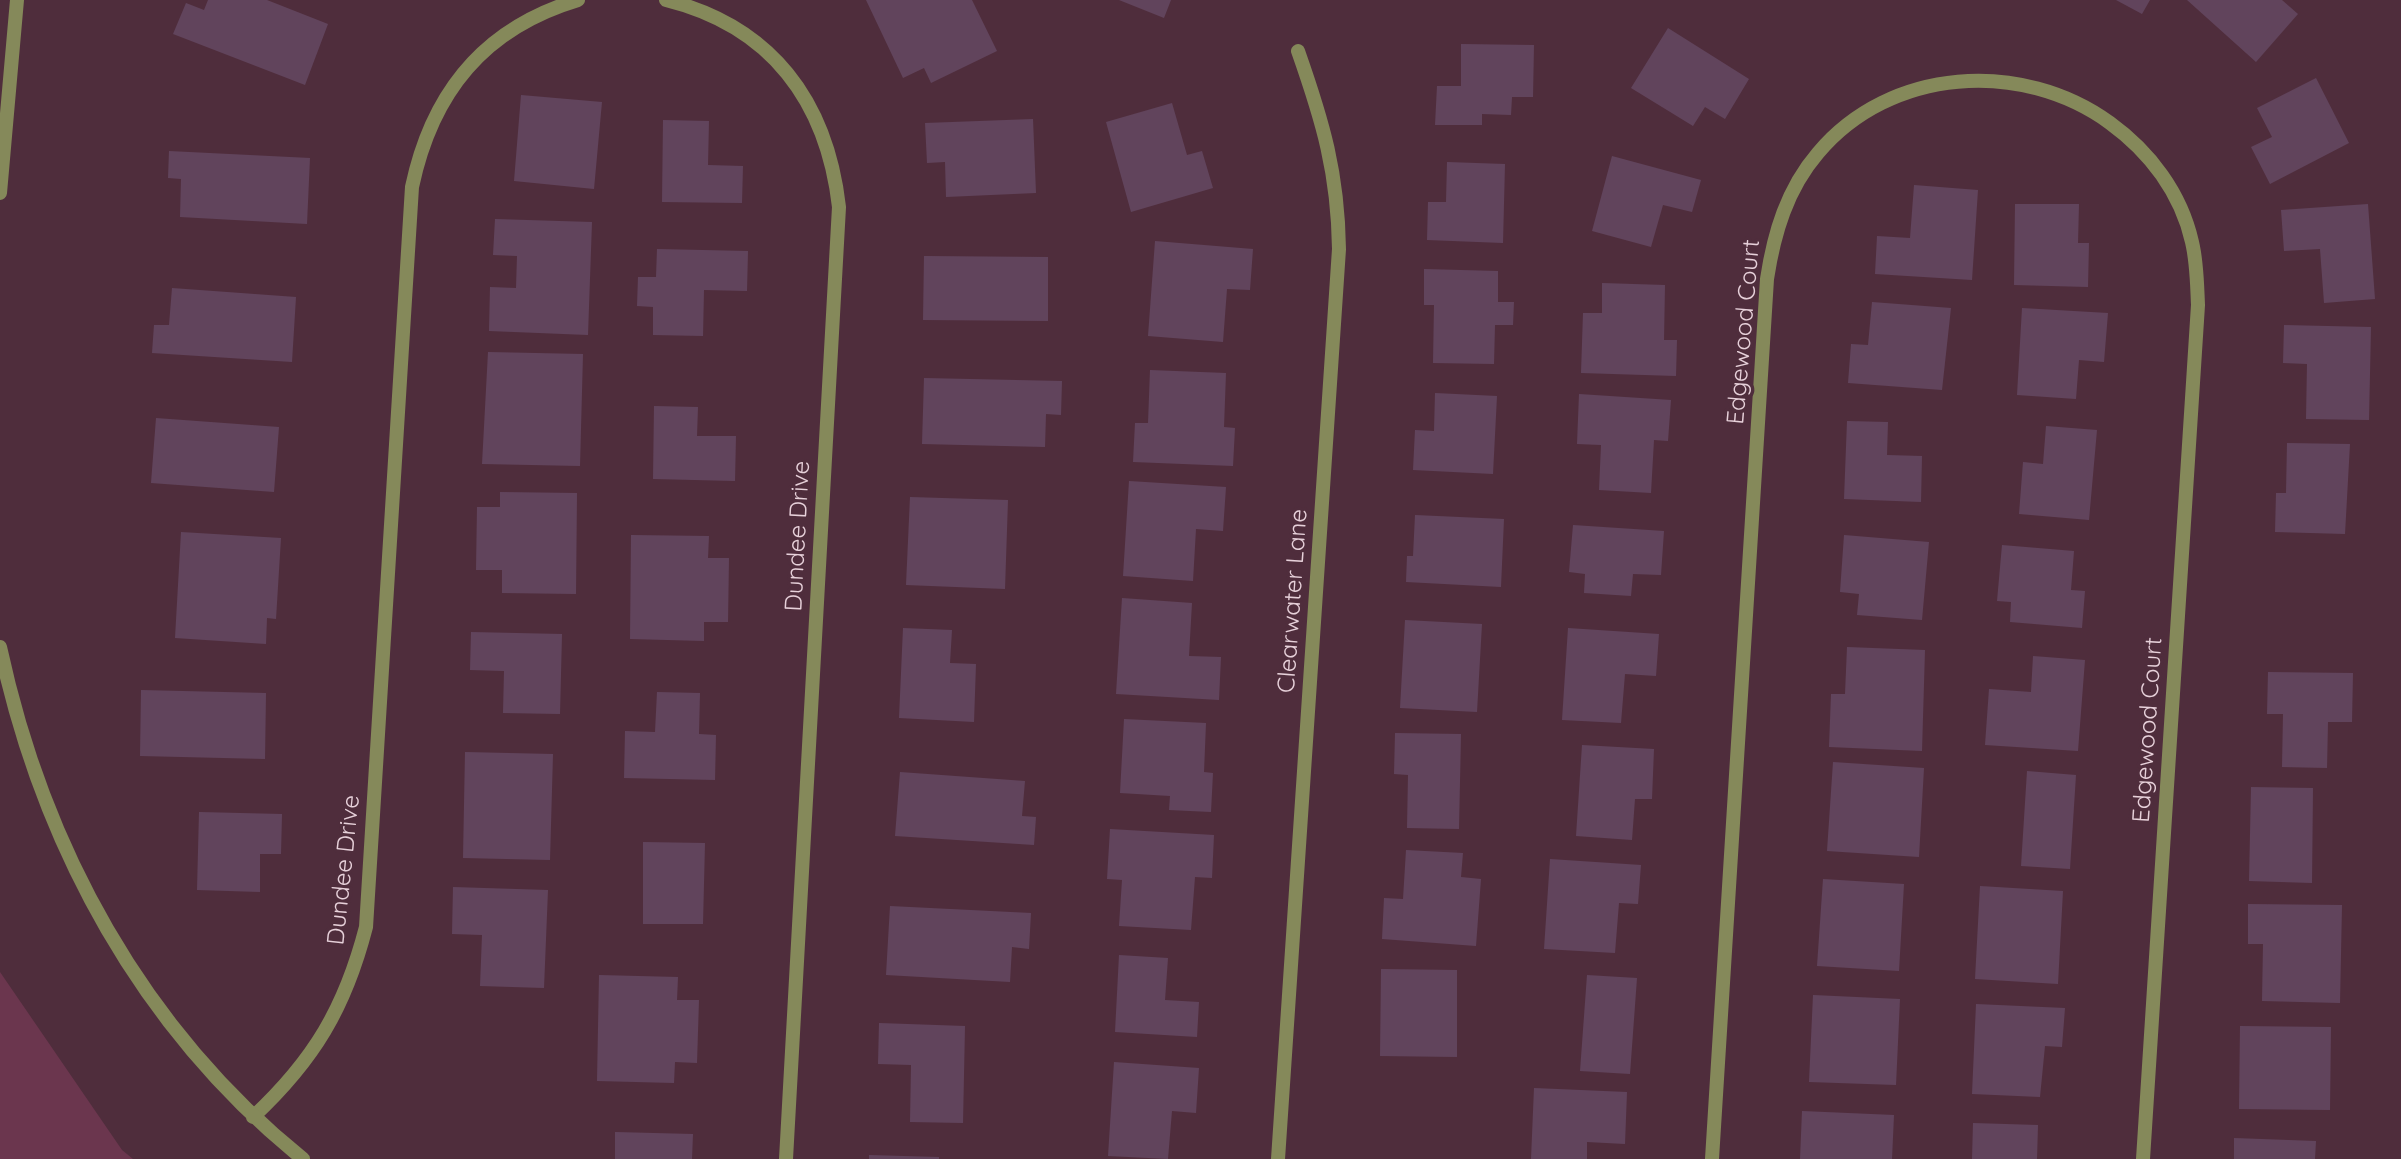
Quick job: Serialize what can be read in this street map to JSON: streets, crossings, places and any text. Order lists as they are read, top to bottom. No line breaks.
{"streets":{"street":["Edgewood Court","Dundee Drive","Clearwater Lane"]}}
